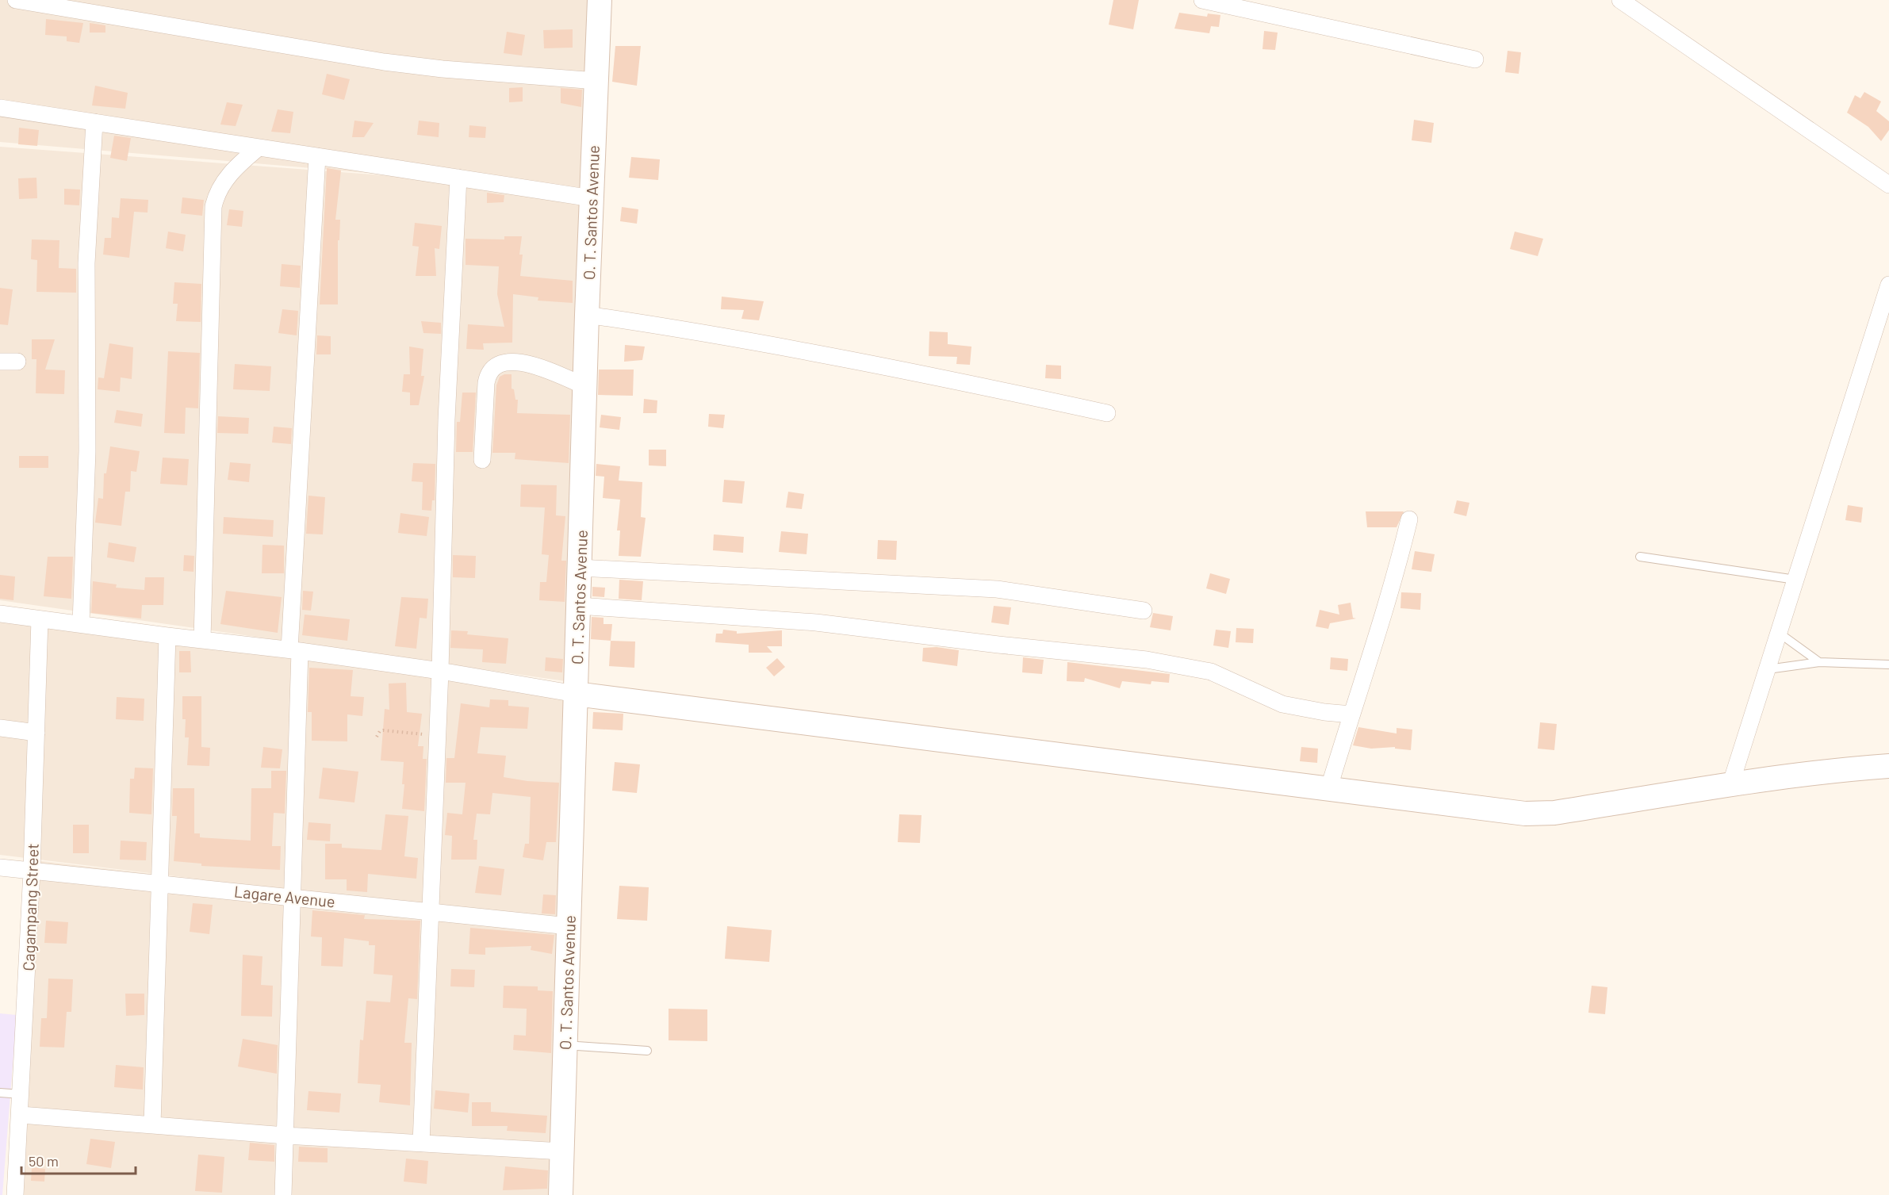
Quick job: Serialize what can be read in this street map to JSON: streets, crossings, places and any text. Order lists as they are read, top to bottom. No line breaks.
{"streets":{"street":["O. T. Santos Avenue","Lagare Avenue","Cagampang Street"]},"crossings":[["O. T. Santos Avenue","Lagare Avenue"],["Lagare Avenue","Cagampang Street"]],"scale_bar":"50 m"}
